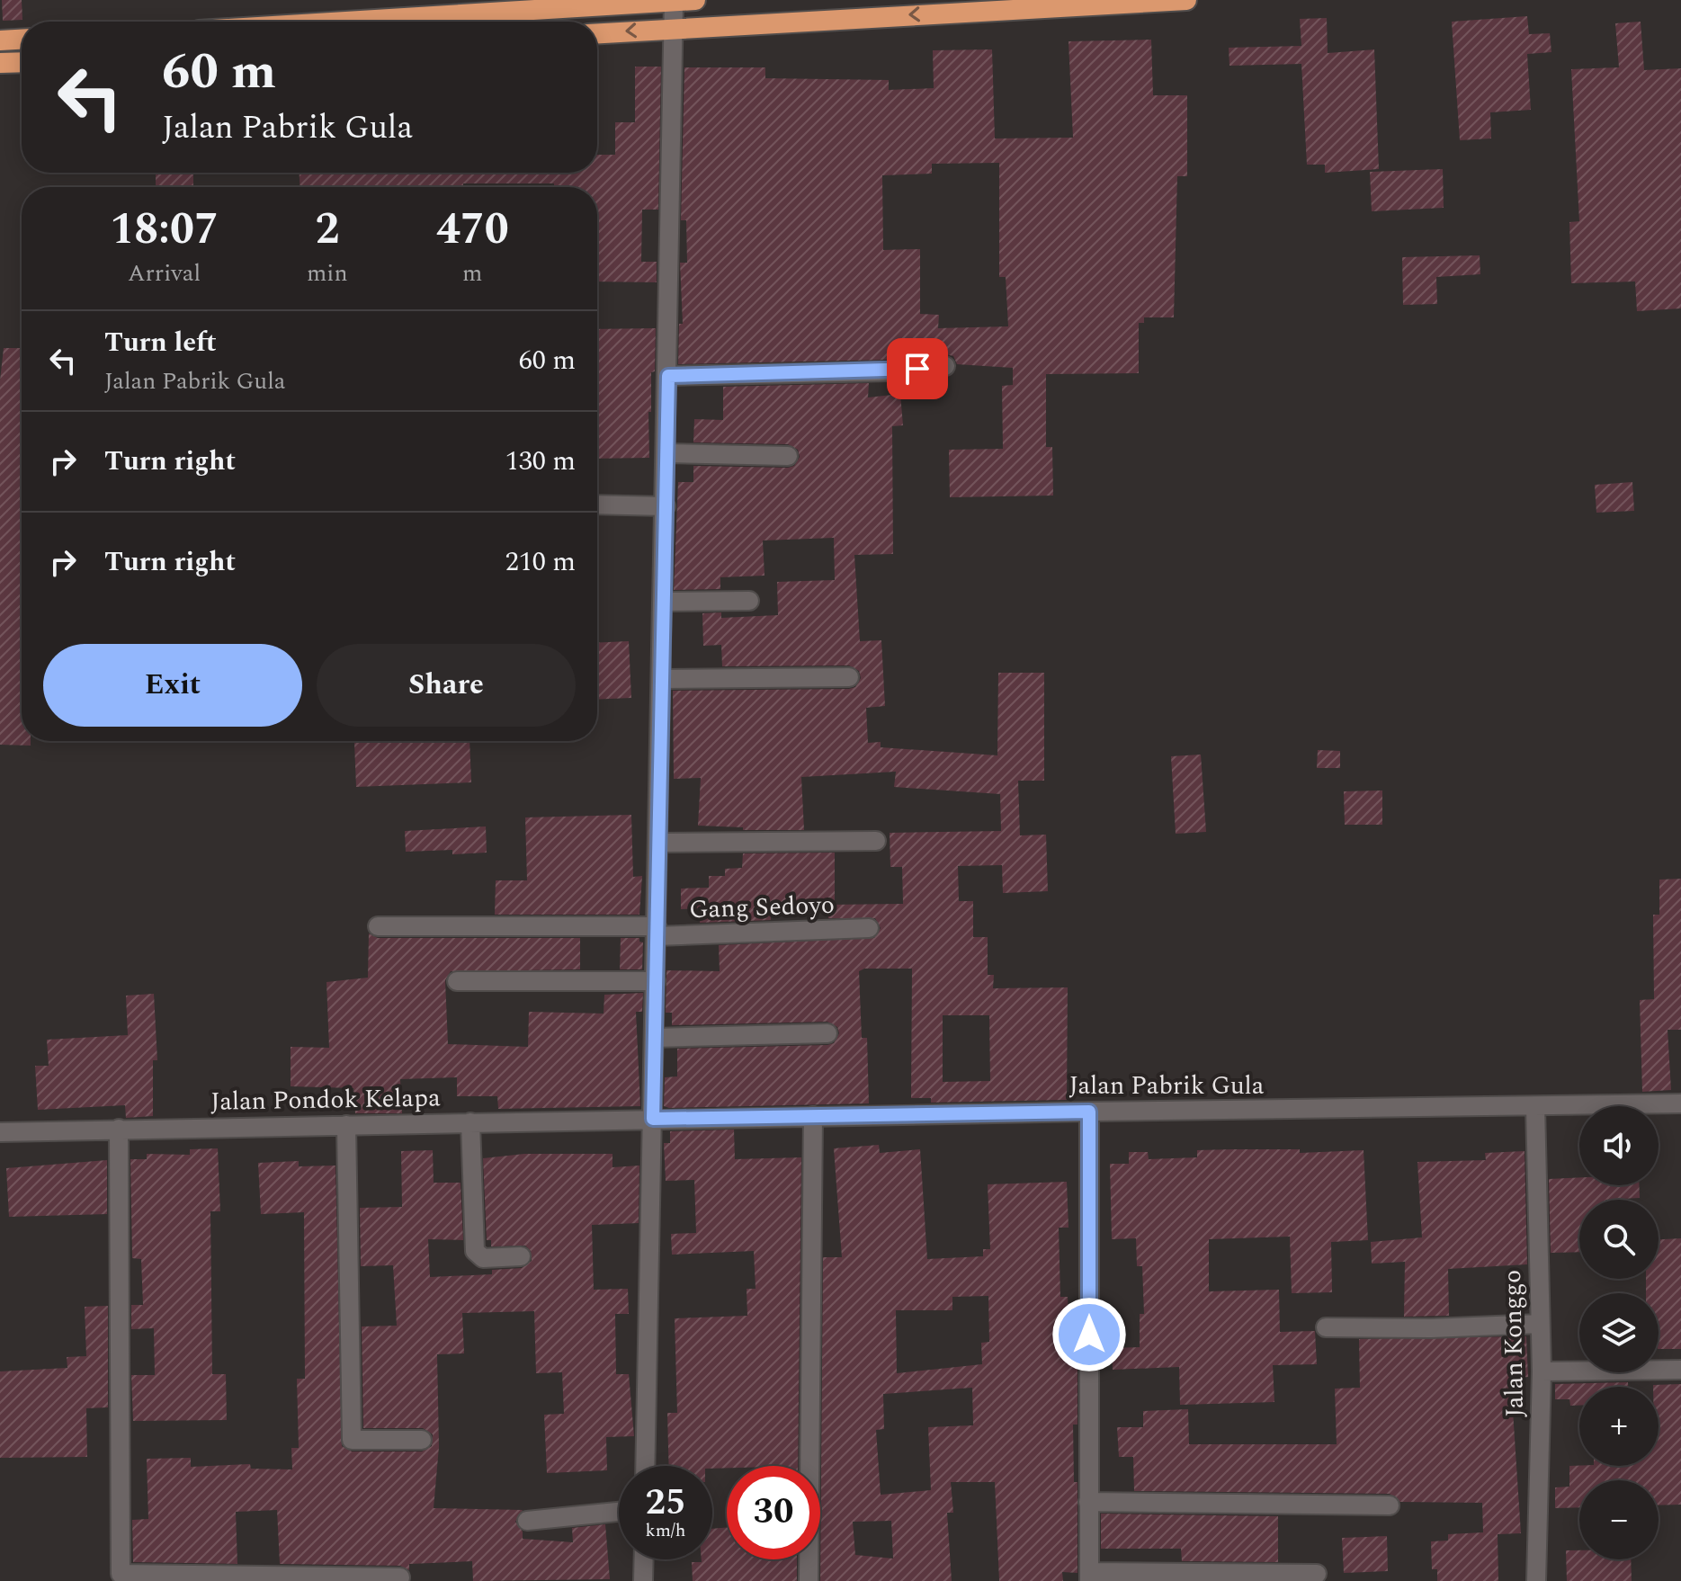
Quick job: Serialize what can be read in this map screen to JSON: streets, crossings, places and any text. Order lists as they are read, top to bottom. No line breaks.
{"streets":{"street":["Gang Sedoyo","Jalan Pabrik Gula","Jalan Pondok Kelapa","Jalan Konggo"]},"crossings":[["Jalan Pabrik Gula","Jalan Pondok Kelapa"],["Jalan Pabrik Gula","Jalan Konggo"]],"page":{"turn":["60 m","Jalan Pabrik Gula"],"eta":["18:07","Arrival","2","min","470","m"],"list":[{"name":"Turn left","note":"Jalan Pabrik Gula","value":"60 m"},{"name":"Turn right","value":"130 m"},{"name":"Turn right","value":"210 m"}],"buttons":["Exit","Share"],"map_buttons":["+","−"],"speed":"25 km/h","limit":"30"}}
